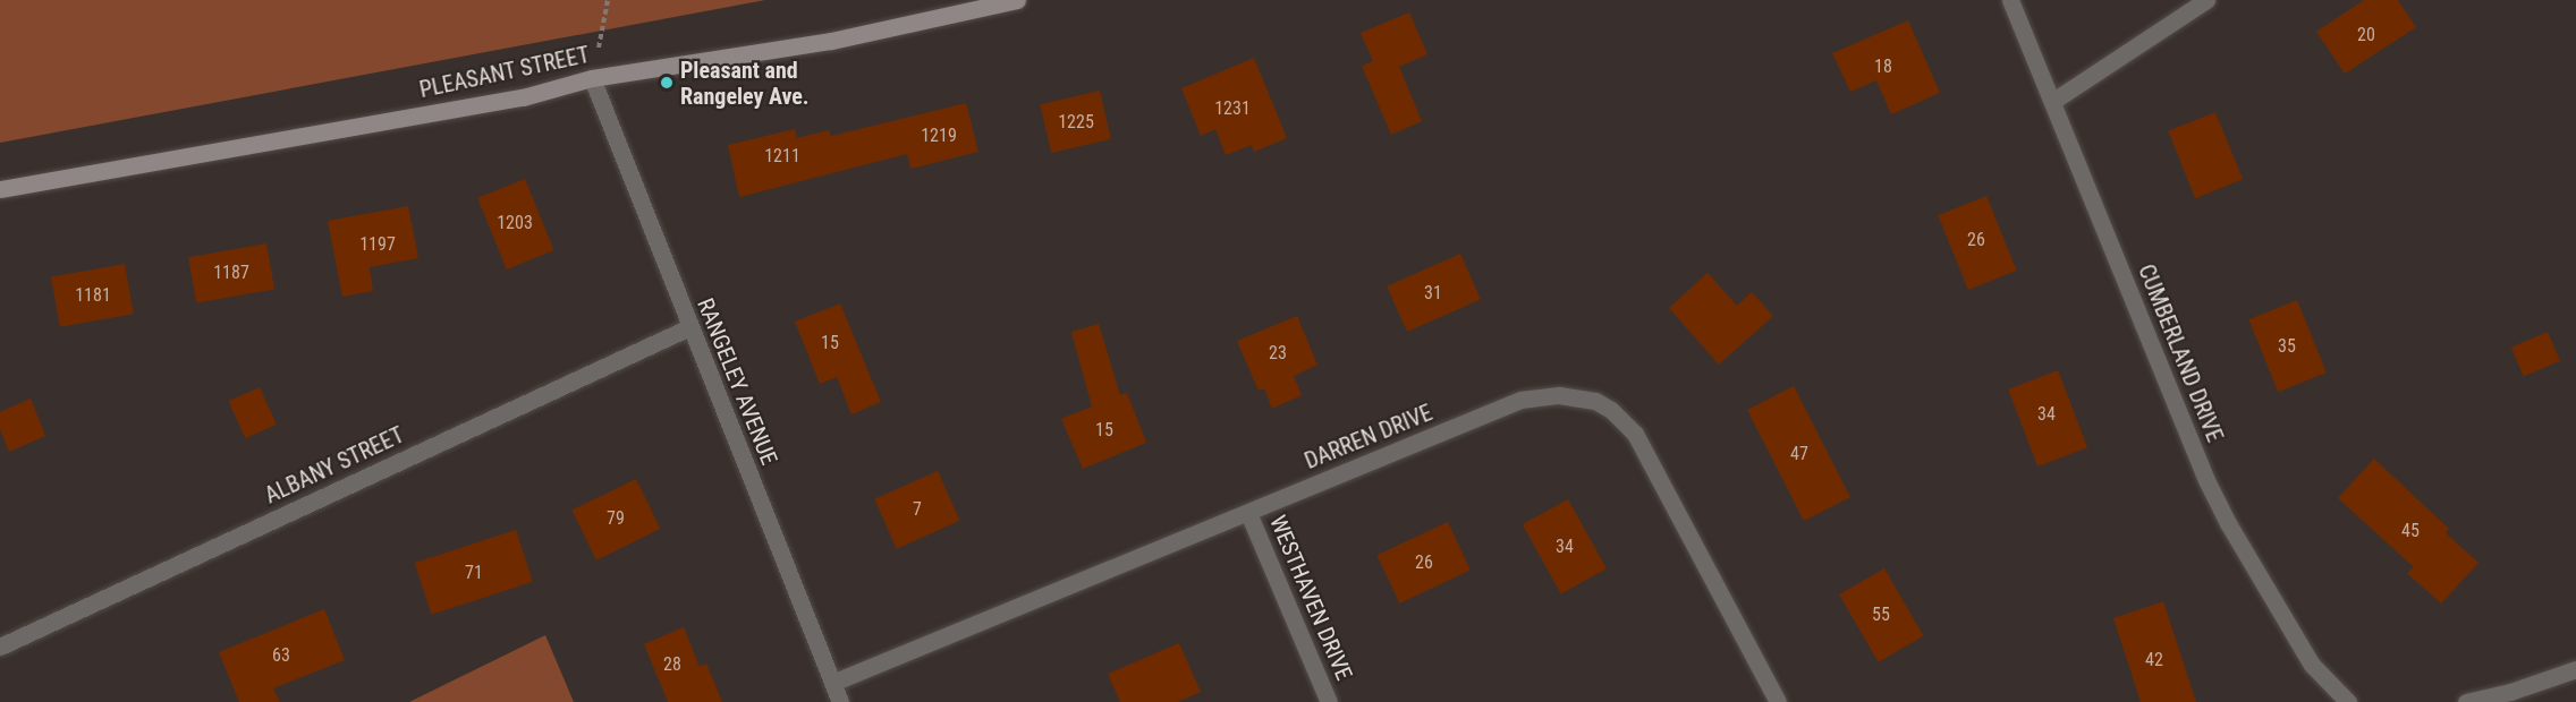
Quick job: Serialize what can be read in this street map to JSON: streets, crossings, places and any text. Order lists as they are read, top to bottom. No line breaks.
{"streets":{"main road":["PLEASANT STREET"],"street":["CUMBERLAND DRIVE","RANGELEY AVENUE","DARREN DRIVE","ALBANY STREET","WESTHAVEN DRIVE"]},"crossings":[["PLEASANT STREET","RANGELEY AVENUE"],["RANGELEY AVENUE","DARREN DRIVE"],["RANGELEY AVENUE","ALBANY STREET"],["DARREN DRIVE","WESTHAVEN DRIVE"]],"places":["Pleasant and Rangeley Ave."],"house_numbers":["20","18","1231","1225","1219","1211","1203","26","1197","1187","31","1181","15","35","23","34","15","47","7","79","45","34","26","71","55","63","42","28"]}
